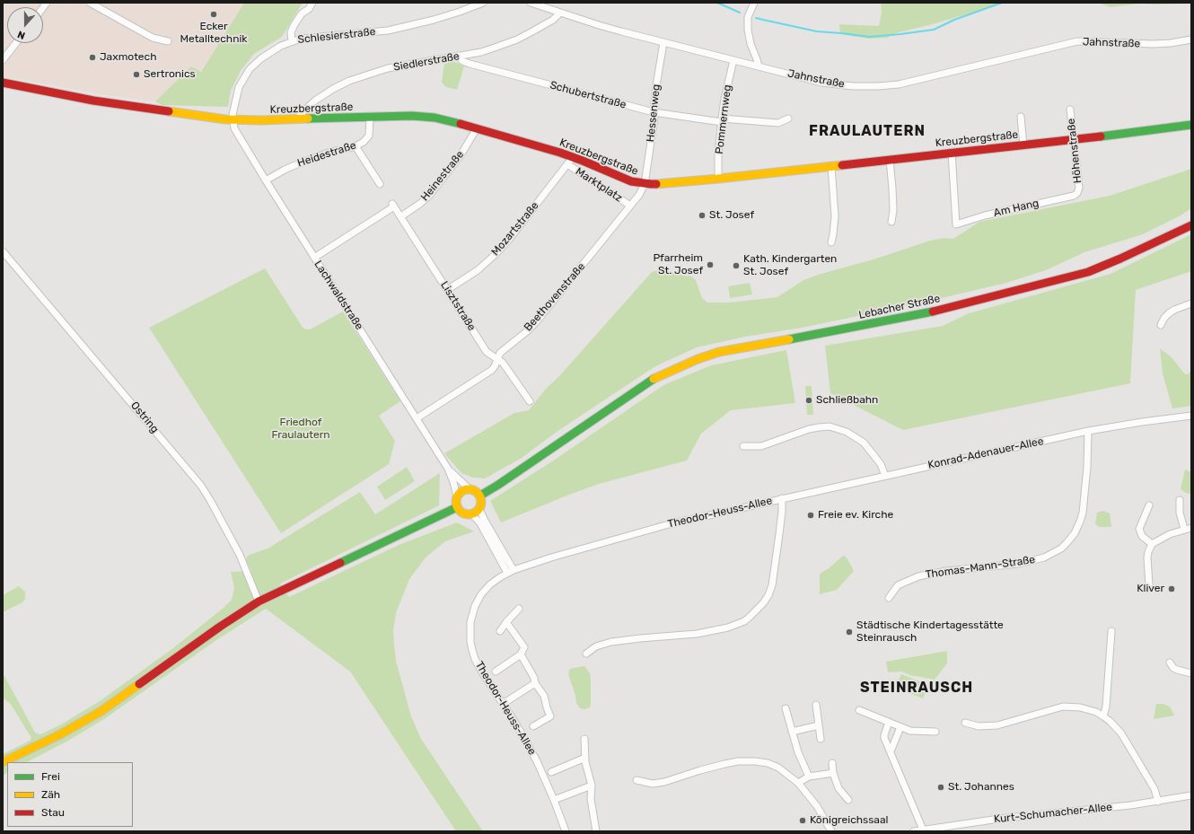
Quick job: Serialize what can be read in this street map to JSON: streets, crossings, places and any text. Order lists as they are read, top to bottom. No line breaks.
{"streets":{"main road":["Kreuzbergstraße","Lebacher Straße"],"street":["Schlesierstraße","Jahnstraße","Siedlerstraße","Schubertstraße","Hessenweg","Pommernweg","Höhenstraße","Heidestraße","Heinestraße","Marktplatz","Am Hang","Mozartstraße","Lachwaldstraße","Beethovenstraße","Lisztstraße","Ostring","Konrad-Adenauer-Allee","Theodor-Heuss-Allee","Thomas-Mann-Straße","Kurt-Schumacher-Allee"]},"crossings":[["Schlesierstraße","Kreuzbergstraße"],["Schlesierstraße","Lachwaldstraße"],["Jahnstraße","Siedlerstraße"],["Jahnstraße","Hessenweg"],["Jahnstraße","Pommernweg"],["Siedlerstraße","Schubertstraße"],["Siedlerstraße","Kreuzbergstraße"],["Schubertstraße","Hessenweg"],["Schubertstraße","Pommernweg"],["Kreuzbergstraße","Hessenweg"],["Kreuzbergstraße","Pommernweg"],["Kreuzbergstraße","Höhenstraße"],["Kreuzbergstraße","Heidestraße"],["Kreuzbergstraße","Heinestraße"],["Kreuzbergstraße","Am Hang"],["Kreuzbergstraße","Mozartstraße"],["Kreuzbergstraße","Lachwaldstraße"],["Kreuzbergstraße","Beethovenstraße"],["Hessenweg","Beethovenstraße"],["Höhenstraße","Am Hang"],["Heidestraße","Lachwaldstraße"],["Heinestraße","Lisztstraße"],["Marktplatz","Mozartstraße"],["Marktplatz","Beethovenstraße"],["Mozartstraße","Lisztstraße"],["Lachwaldstraße","Beethovenstraße"],["Lachwaldstraße","Lisztstraße"],["Lachwaldstraße","Lebacher Straße"],["Beethovenstraße","Lisztstraße"],["Konrad-Adenauer-Allee","Theodor-Heuss-Allee"],["Konrad-Adenauer-Allee","Thomas-Mann-Straße"]],"districts":["FRAULAUTERN","STEINRAUSCH"],"parks":["Friedhof Fraulautern"],"places":["Ecker Metalltechnik","Jaxmotech","Sertronics","St. Josef","Pfarrheim St. Josef","Kath. Kindergarten St. Josef","Schließbahn","Freie ev. Kirche","Kliver","Städtische Kindertagesstätte Steinrausch","St. Johannes","Königreichssaal"],"legend":["Frei","Zäh","Stau"],"north":"bottom"}
